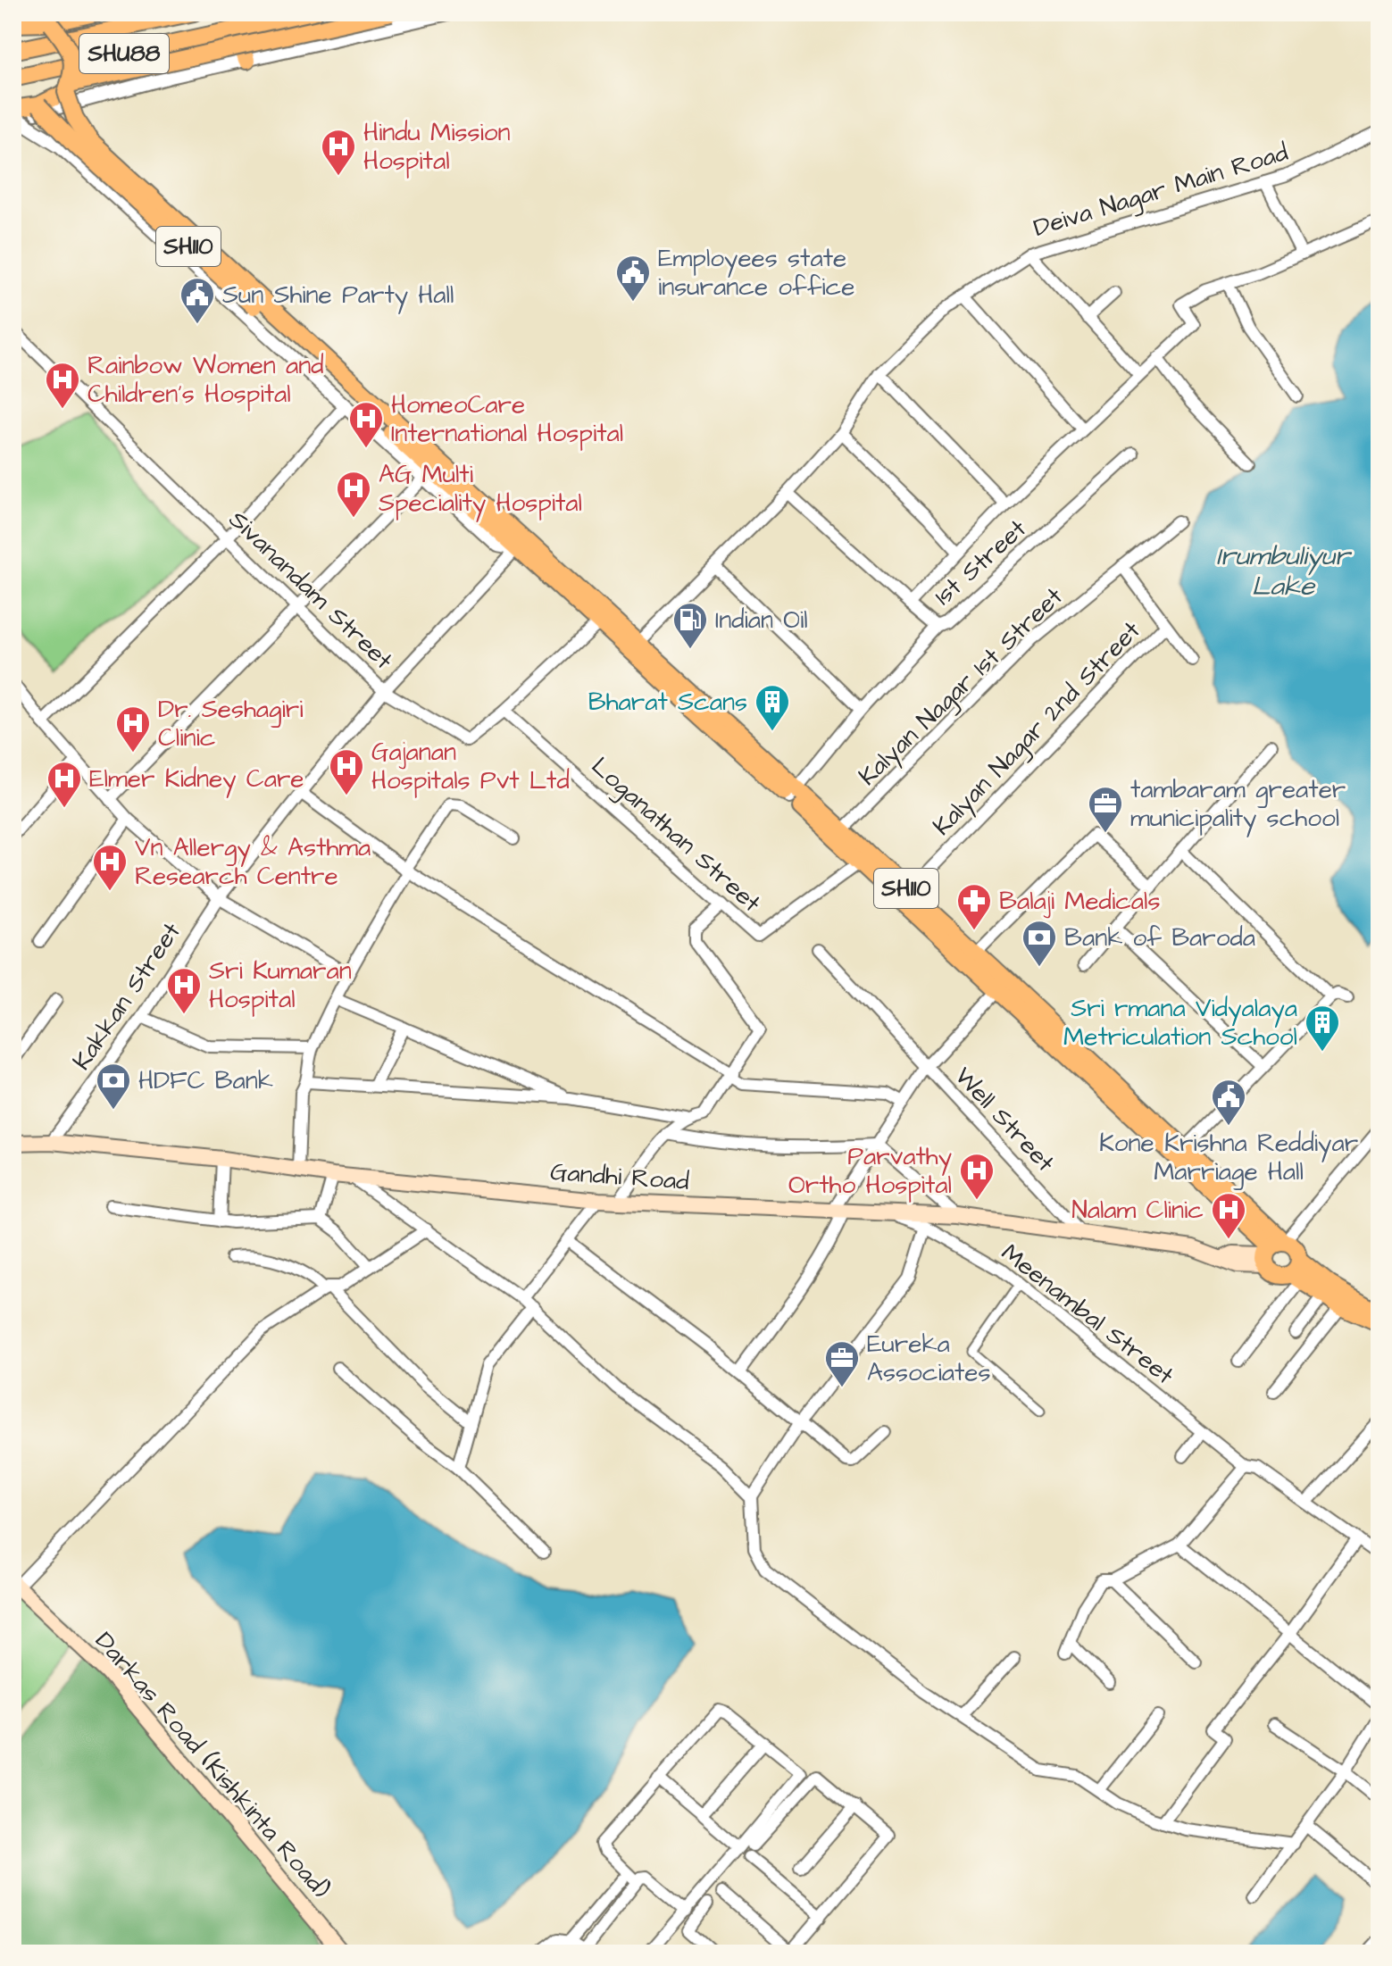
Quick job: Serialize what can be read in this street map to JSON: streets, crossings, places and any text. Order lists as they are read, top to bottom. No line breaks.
{"streets":{"main road":["SHU88","SH110","Gandhi Road","Darkas Road (Kishkinta Road)"],"street":["Deiva Nagar Main Road","1st Street","Sivanandam Street","Kalyan Nagar 1st Street","Kalyan Nagar 2nd Street","Loganathan Street","Kakkan Street","Well Street","Meenambal Street"]},"crossings":[["Deiva Nagar Main Road","SH110"],["SH110","1st Street"],["SH110","Sivanandam Street"],["SH110","Kalyan Nagar 1st Street"],["SH110","Kalyan Nagar 2nd Street"],["SH110","Loganathan Street"],["SH110","Kakkan Street"],["SH110","Gandhi Road"],["Sivanandam Street","Loganathan Street"],["Sivanandam Street","Kakkan Street"],["Kakkan Street","Gandhi Road"],["Well Street","Gandhi Road"],["Gandhi Road","Meenambal Street"]],"water":["Irumbuliyur Lake"],"places":{"hospital":["Hindu Mission Hospital","Rainbow Women and Children's Hospital","HomeoCare International Hospital","AG Multi Speciality Hospital","Dr. Seshagiri Clinic","Gajanan Hospitals Pvt Ltd","Elmer Kidney Care","Vn Allergy & Asthma Research Centre","Sri Kumaran Hospital","Parvathy Ortho Hospital","Nalam Clinic"],"public building":["Employees state insurance office","Sun Shine Party Hall","Kone Krishna Reddiyar Marriage Hall"],"fuel station":["Indian Oil"],"building":["Bharat Scans","Sri rmana Vidyalaya Metriculation School"],"office":["tambaram greater municipality school","Eureka Associates"],"pharmacy":["Balaji Medicals"],"bank":["Bank of Baroda","HDFC Bank"]}}
